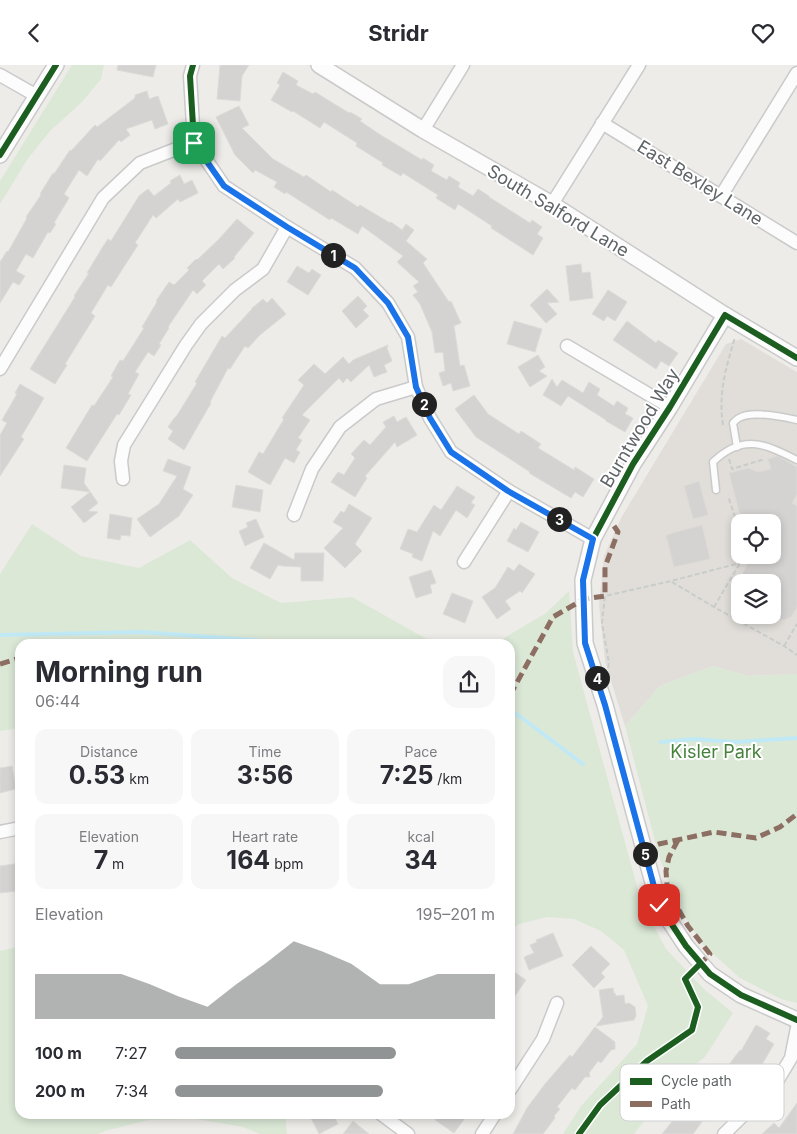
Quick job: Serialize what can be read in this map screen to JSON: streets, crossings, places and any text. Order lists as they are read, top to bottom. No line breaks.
{"streets":{"street":["East Bexley Lane","South Salford Lane","Burntwood Way"]},"crossings":[["South Salford Lane","Burntwood Way"]],"parks":["Kisler Park"],"legend":["Cycle path","Path"],"page":{"header":"Stridr","pins":["1","2","3","4","5"],"heading":["Morning run","06:44"],"stats":[["Distance","0.53 km"],["Time","3:56"],["Pace","7:25 /km"],["Elevation","7 m"],["Heart rate","164 bpm"],["kcal","34"]],"chart":["Elevation","195–201 m"],"list":[{"name":"100 m","note":"7:27"},{"name":"200 m","note":"7:34"}]}}
